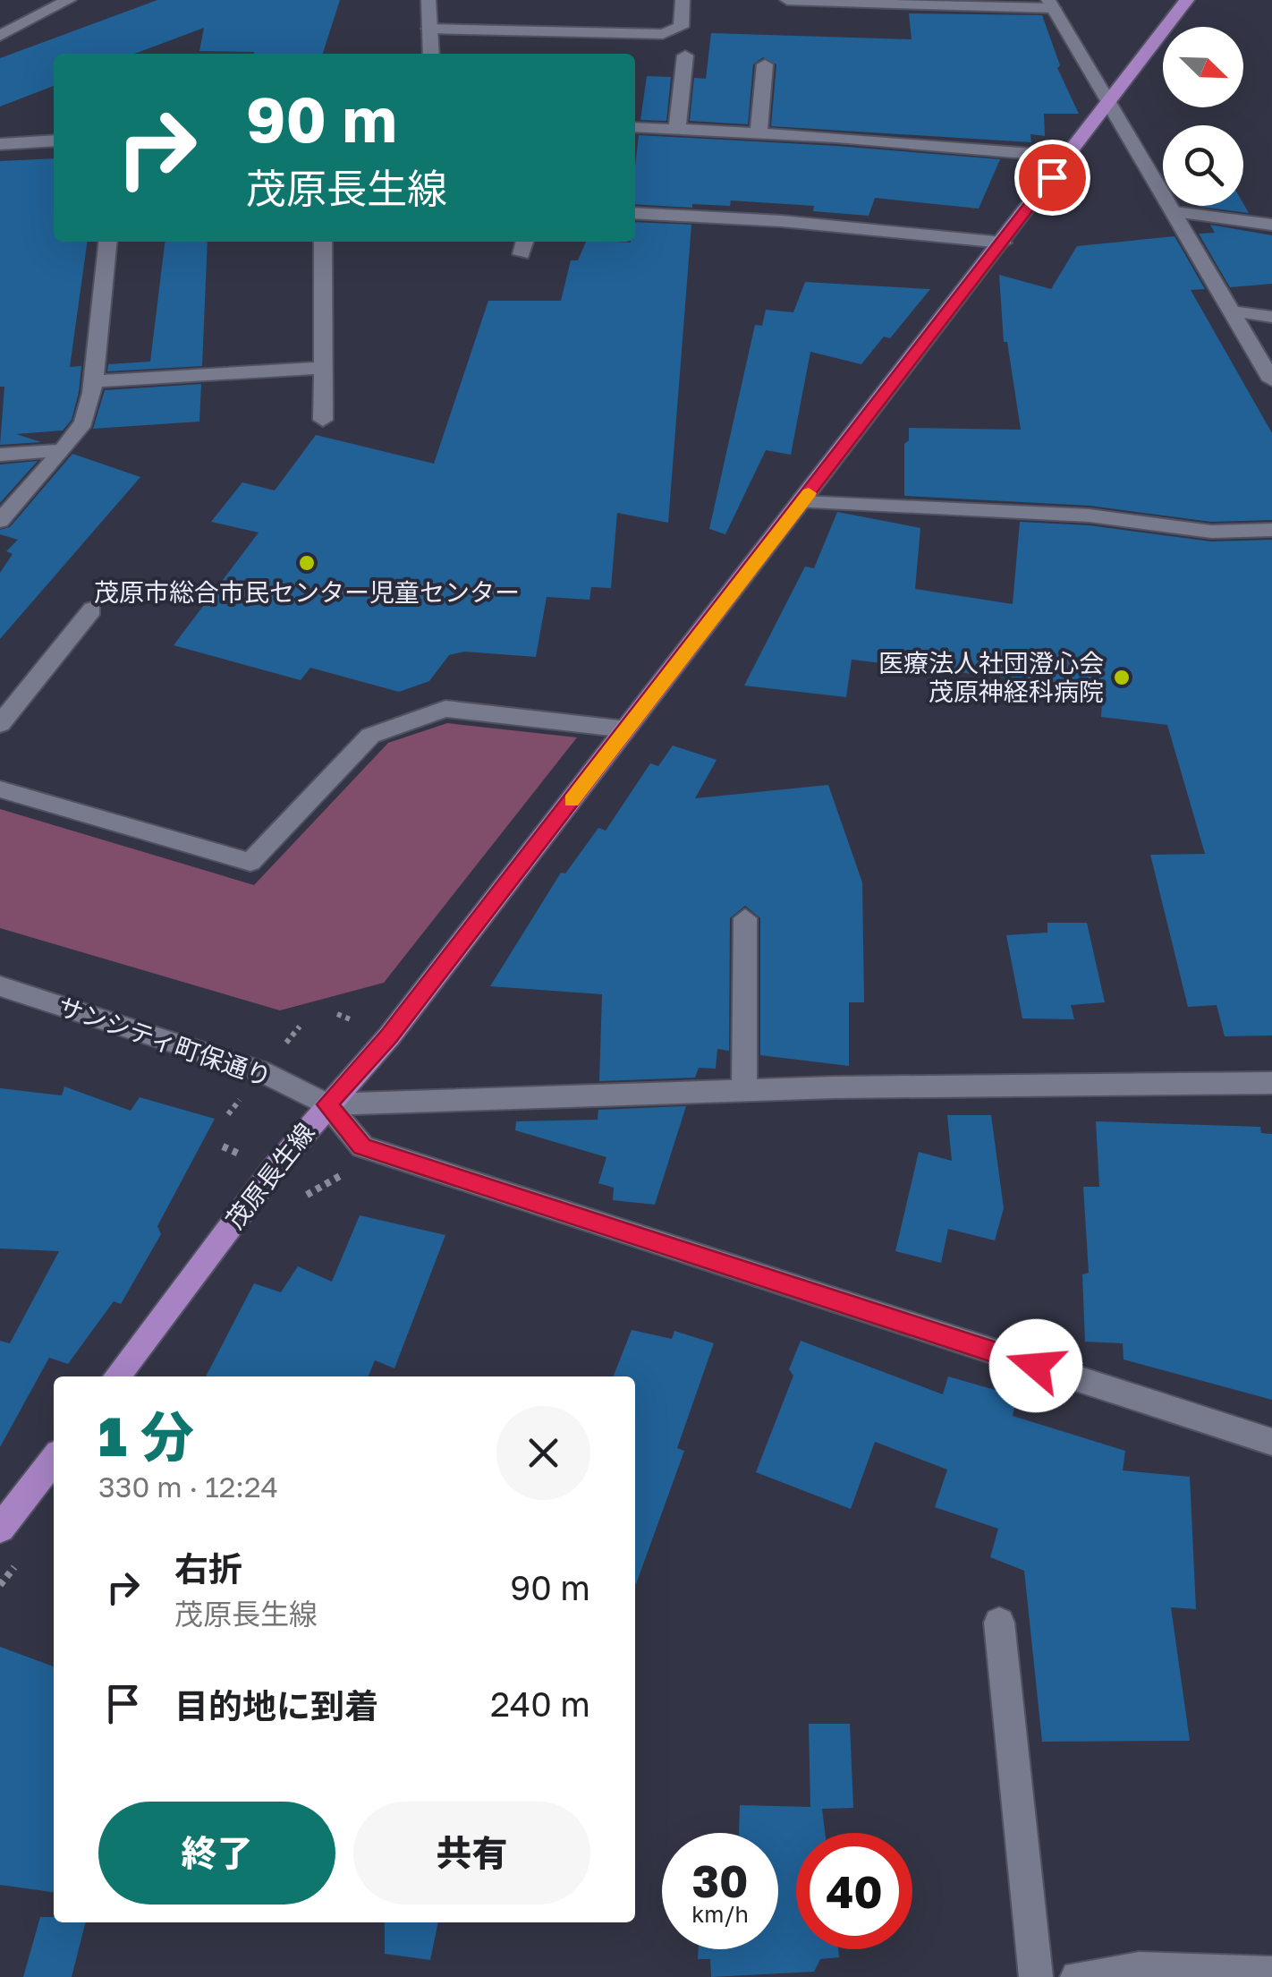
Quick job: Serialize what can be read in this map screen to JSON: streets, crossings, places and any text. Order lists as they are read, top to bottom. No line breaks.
{"streets":{"main road":["茂原長生線"],"street":["サンシティ町保通り"]},"crossings":[["サンシティ町保通り","茂原長生線"]],"places":["茂原市総合市民センター児童センター","医療法人社団澄心会 茂原神経科病院"],"north":"bottom right","page":{"turn":["90 m","茂原長生線"],"heading":["1 分","330 m · 12:24"],"list":[{"name":"右折","note":"茂原長生線","value":"90 m"},{"name":"目的地に到着","value":"240 m"}],"buttons":["終了","共有"],"speed":"30 km/h","limit":"40"}}
